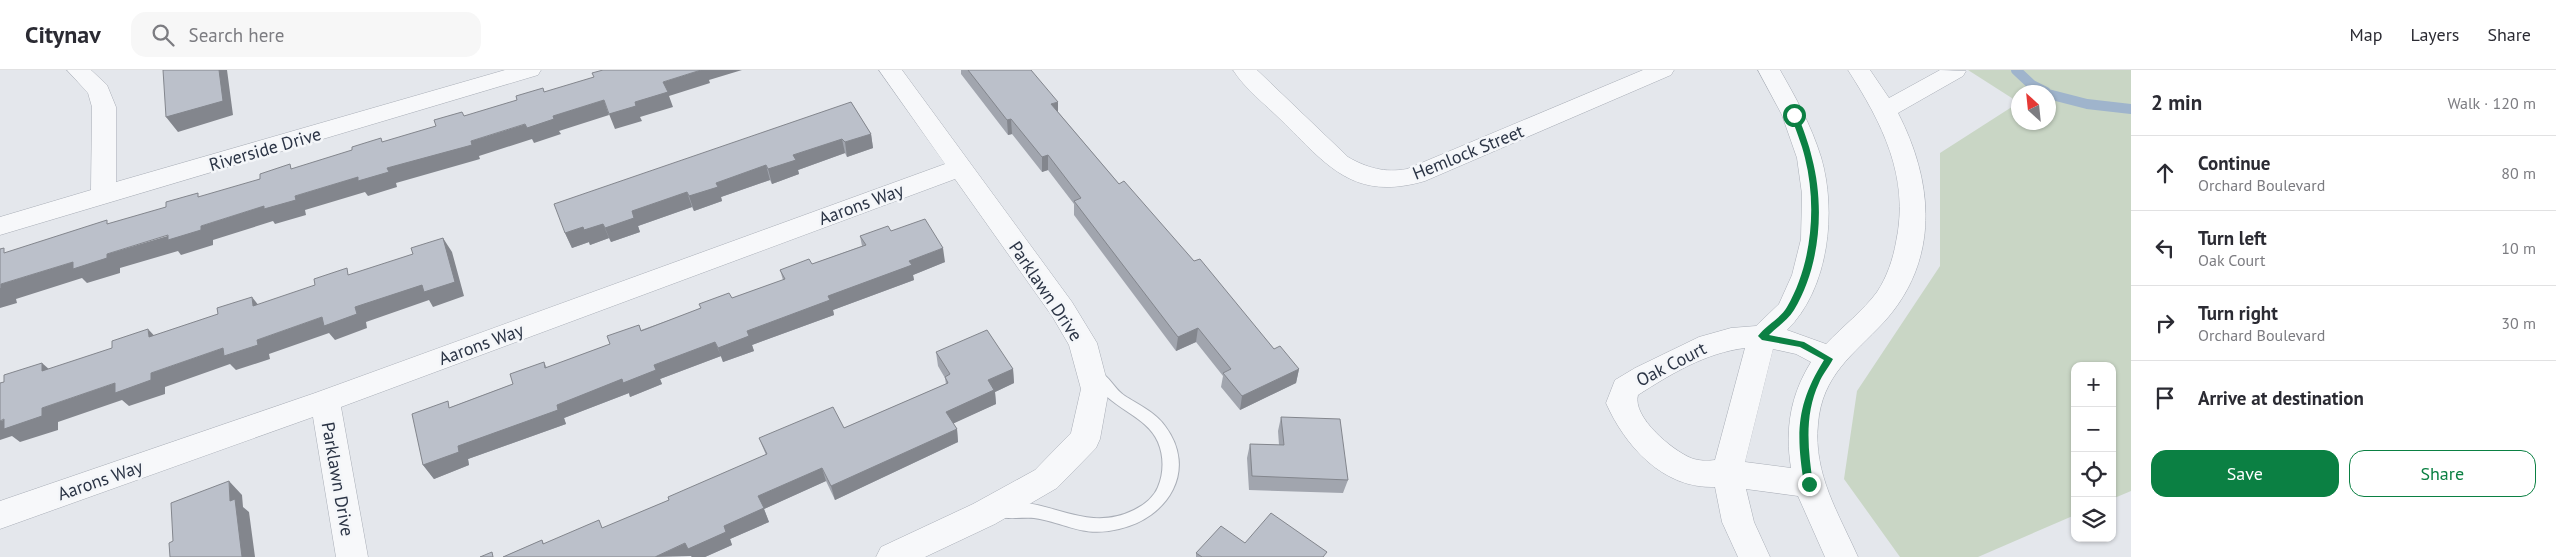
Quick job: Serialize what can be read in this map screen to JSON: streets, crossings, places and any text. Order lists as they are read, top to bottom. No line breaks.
{"streets":{"street":["Riverside Drive","Hemlock Street","Aarons Way","Parklawn Drive","Oak Court"]},"crossings":[["Aarons Way","Parklawn Drive"]],"north":"top left","page":{"header":"Citynav","search":"Search here","nav":["Map","Layers","Share"],"heading":["2 min","Walk · 120 m"],"list":[["Continue","Orchard Boulevard","80 m"],["Turn left","Oak Court","10 m"],["Turn right","Orchard Boulevard","30 m"],"Arrive at destination"],"map_buttons":["+","−"],"buttons":["Save","Share"]}}
